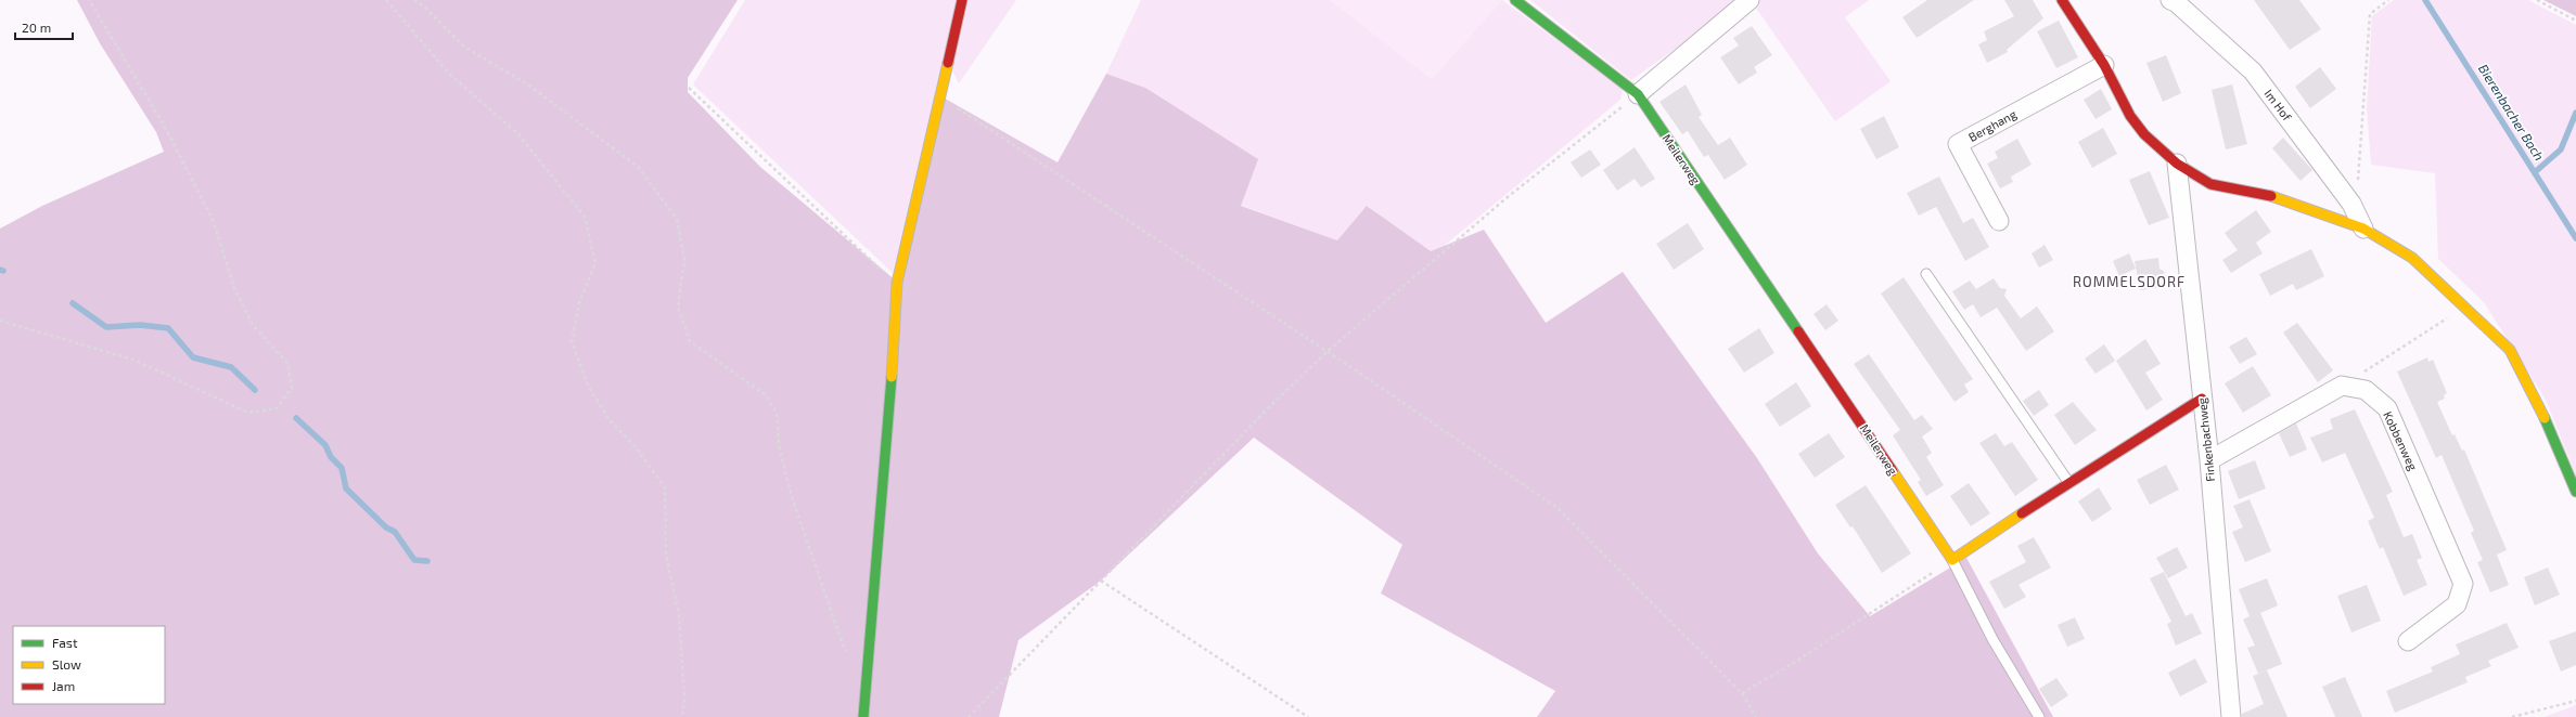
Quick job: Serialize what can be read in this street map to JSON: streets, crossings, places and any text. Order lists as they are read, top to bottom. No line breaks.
{"streets":{"street":["Im Hof","Berghang","Meilerweg","Finkenbachweg","Kobbenweg"]},"districts":["ROMMELSDORF"],"water":["Bierenbacher Bach"],"legend":["Fast","Slow","Jam"],"scale_bar":"20 m"}
